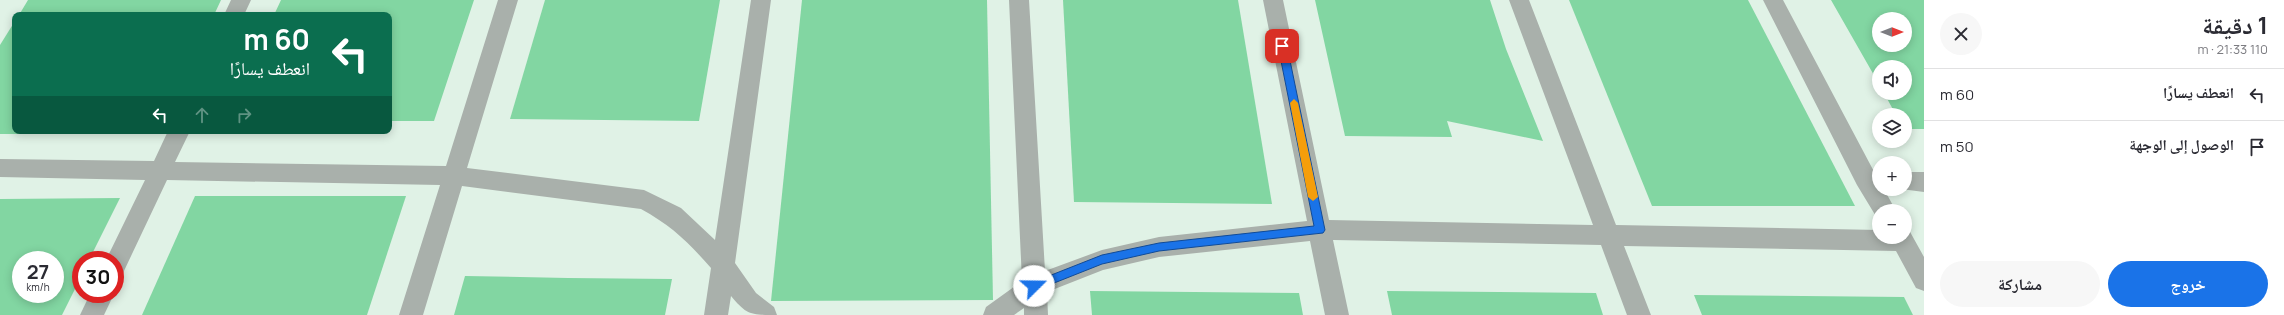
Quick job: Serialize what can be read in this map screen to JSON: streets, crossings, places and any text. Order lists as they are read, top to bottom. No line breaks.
{"north":"right","page":{"heading":["1 دقيقة","110 m · 21:33"],"map_buttons":["+","−"],"turn":["60 m","انعطف يسارًا"],"list":[{"name":"انعطف يسارًا","value":"60 m"},{"name":"الوصول إلى الوجهة","value":"50 m"}],"speed":"27 km/h","limit":"30","buttons":["خروج","مشاركة"]}}
